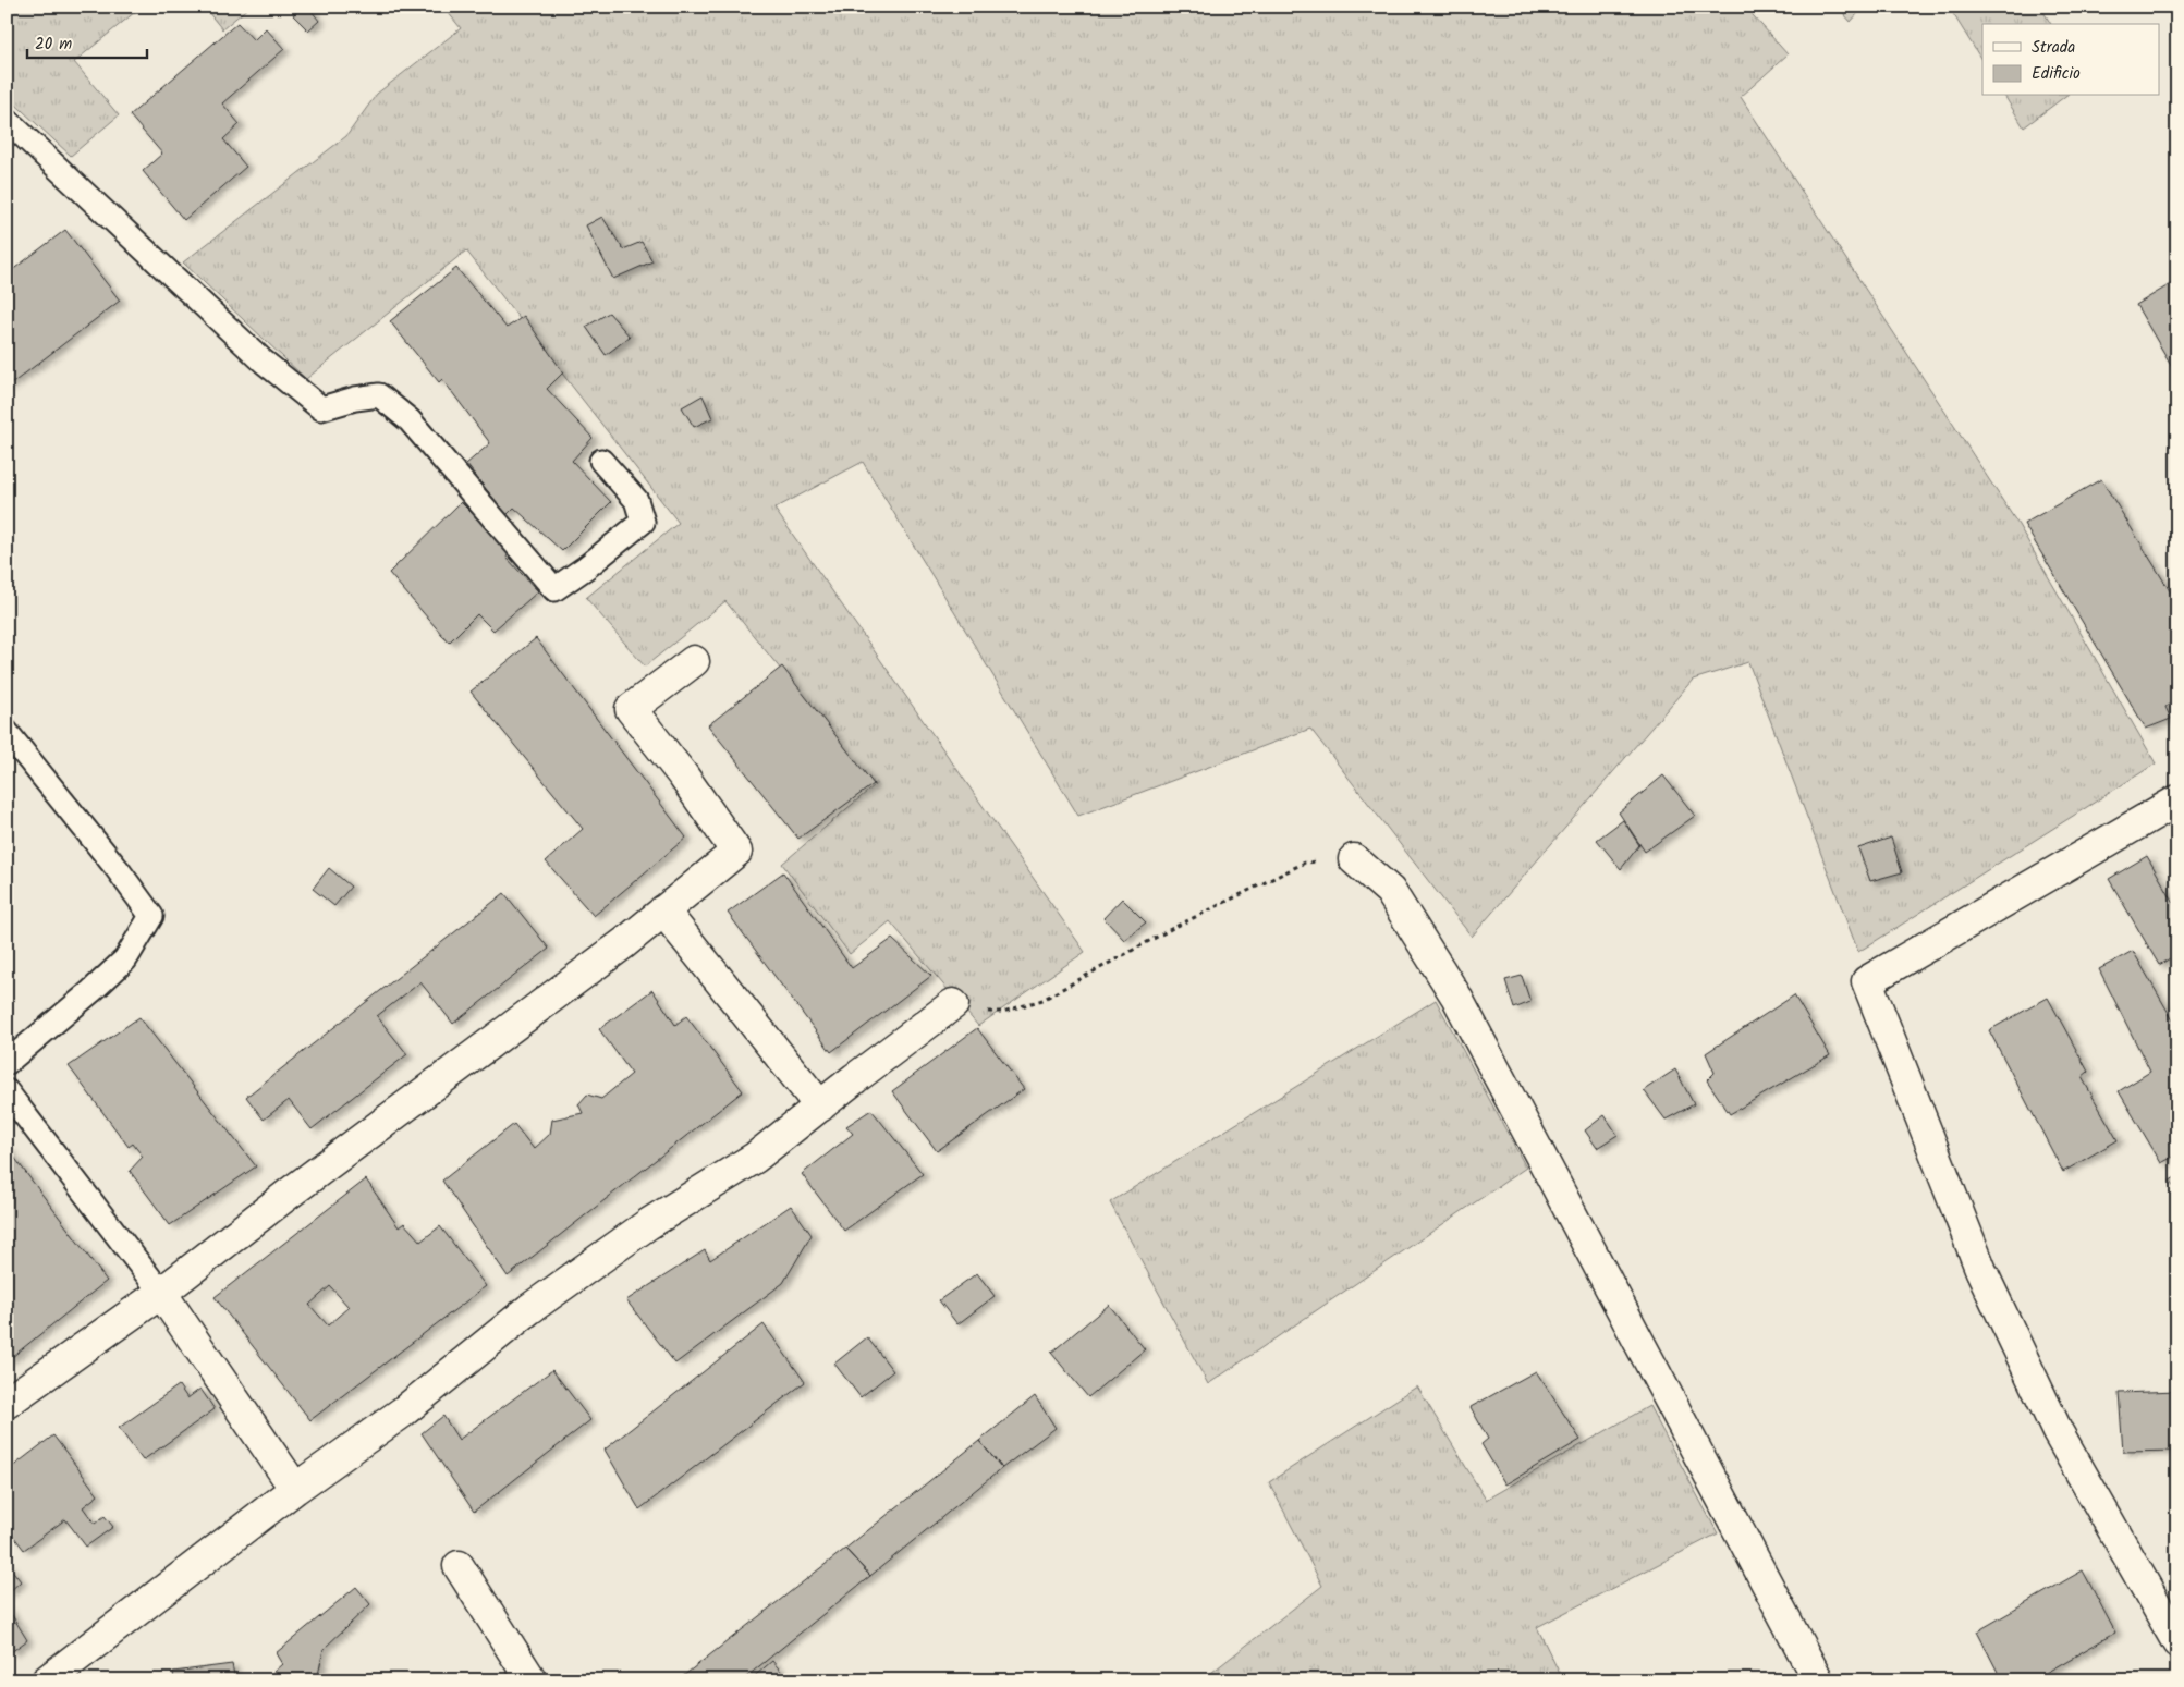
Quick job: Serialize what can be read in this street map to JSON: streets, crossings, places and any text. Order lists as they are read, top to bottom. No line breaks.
{"legend":["Strada","Edificio"],"scale_bar":"20 m"}
